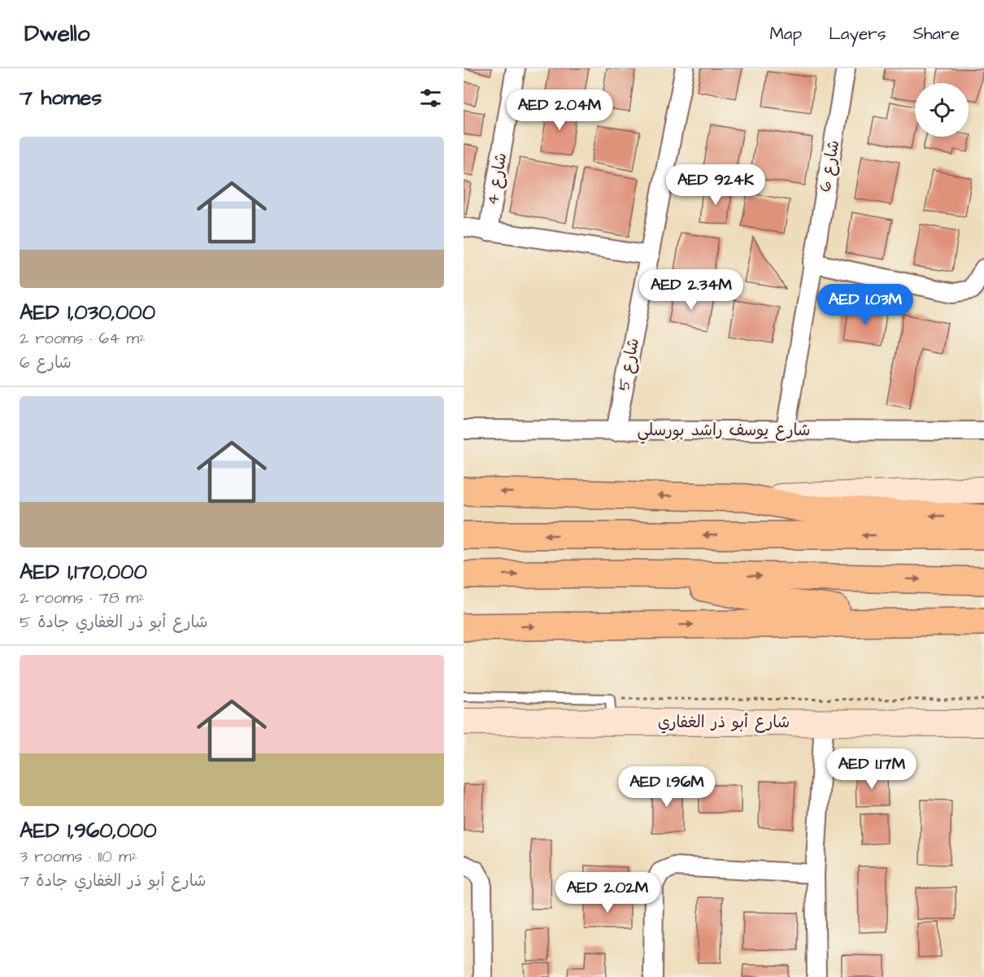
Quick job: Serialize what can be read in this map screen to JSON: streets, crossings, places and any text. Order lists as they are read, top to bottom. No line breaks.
{"streets":{"street":["شارع 6","شارع 4","شارع 5","شارع يوسف راشد بورسلي","شارع أبو ذر الغفاري"]},"crossings":[["شارع 6","شارع يوسف راشد بورسلي"],["شارع 5","شارع يوسف راشد بورسلي"]],"page":{"header":"Dwello","nav":["Map","Layers","Share"],"heading":"7 homes","price":["AED 2.04M","AED 924K","AED 2.34M","AED 1.03M","AED 1.17M","AED 1.96M","AED 2.02M"],"list":[{"name":"AED 1,030,000","note":"2 rooms · 64 m² · شارع 6"},{"name":"AED 1,170,000","note":"2 rooms · 78 m² · شارع أبو ذر الغفاري جادة 5"},{"name":"AED 1,960,000","note":"3 rooms · 110 m² · شارع أبو ذر الغفاري جادة 7"}]}}
